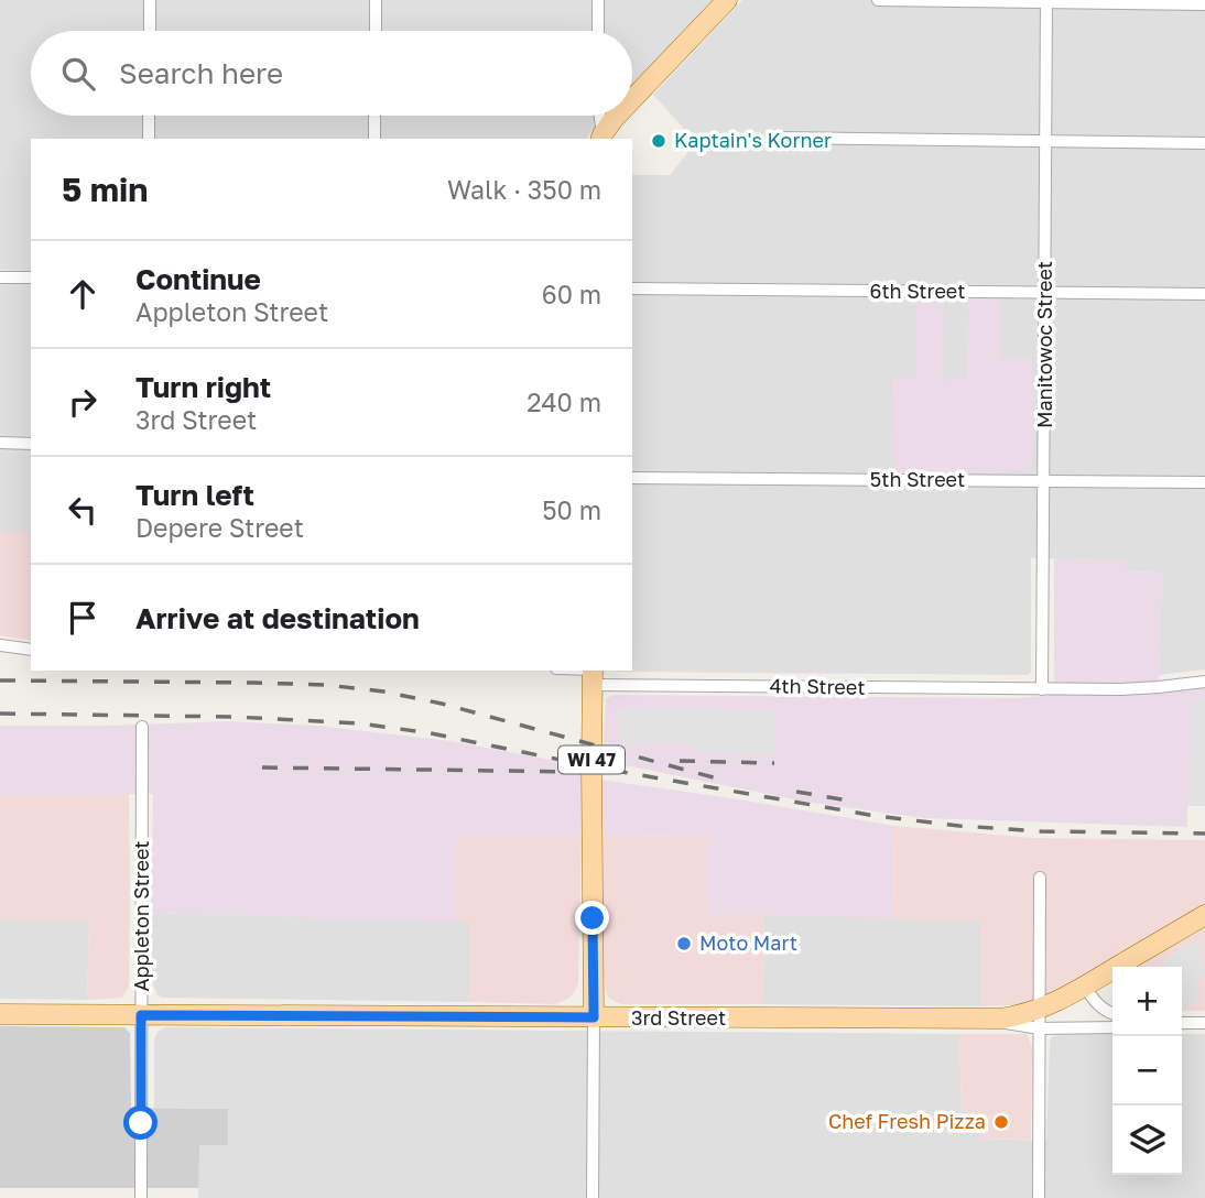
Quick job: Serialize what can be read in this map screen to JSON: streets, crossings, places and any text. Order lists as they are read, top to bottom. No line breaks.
{"streets":{"main road":["WI 47","3rd Street"],"street":["6th Street","Manitowoc Street","5th Street","4th Street","Appleton Street"]},"crossings":[["6th Street","Manitowoc Street"],["Manitowoc Street","5th Street"],["Manitowoc Street","4th Street"],["4th Street","WI 47"],["WI 47","3rd Street"],["Appleton Street","3rd Street"]],"places":["Kaptain's Korner","Moto Mart","Chef Fresh Pizza"],"page":{"search":"Search here","heading":["5 min","Walk · 350 m"],"list":[["Continue","Appleton Street","60 m"],["Turn right","3rd Street","240 m"],["Turn left","Depere Street","50 m"],"Arrive at destination"],"map_buttons":["+","−"]}}
